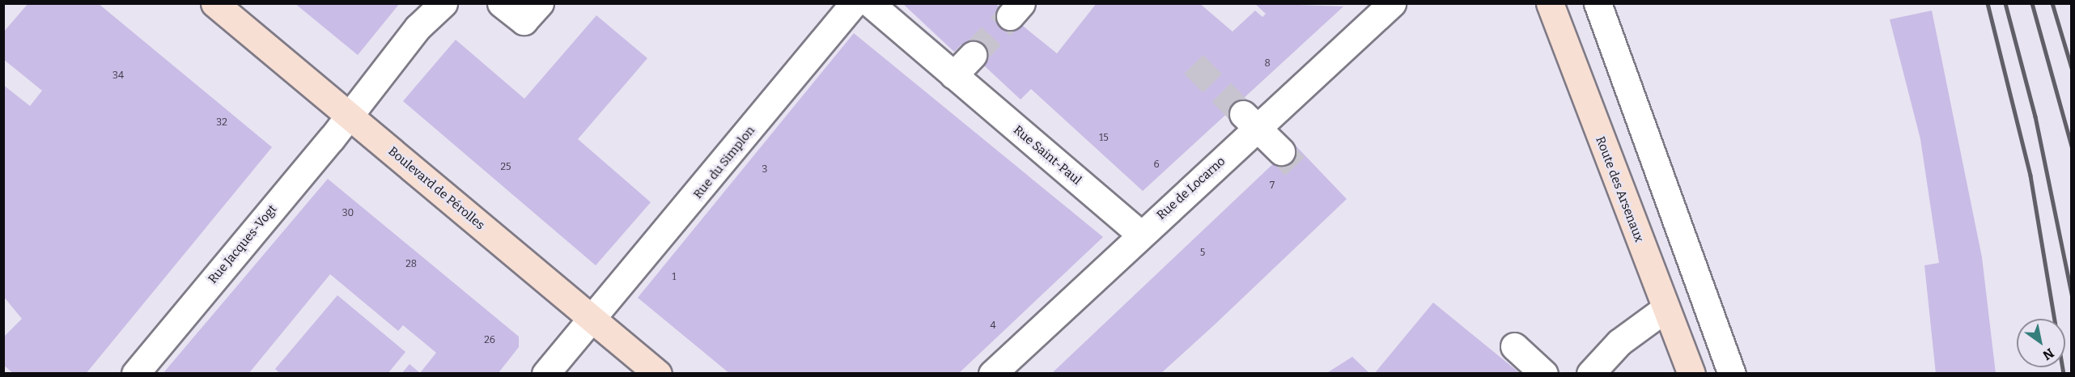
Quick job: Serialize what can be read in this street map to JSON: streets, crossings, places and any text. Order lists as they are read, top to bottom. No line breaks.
{"streets":{"main road":["Boulevard de Pérolles","Route des Arsenaux"],"street":["Rue Saint-Paul","Rue du Simplon","Rue de Locarno","Rue Jacques-Vogt"]},"crossings":[["Rue Saint-Paul","Rue de Locarno"],["Rue du Simplon","Boulevard de Pérolles"],["Boulevard de Pérolles","Rue Jacques-Vogt"]],"house_numbers":["8","34","32","15","6","25","3","7","30","5","28","1","4","26"],"north":"bottom right"}
